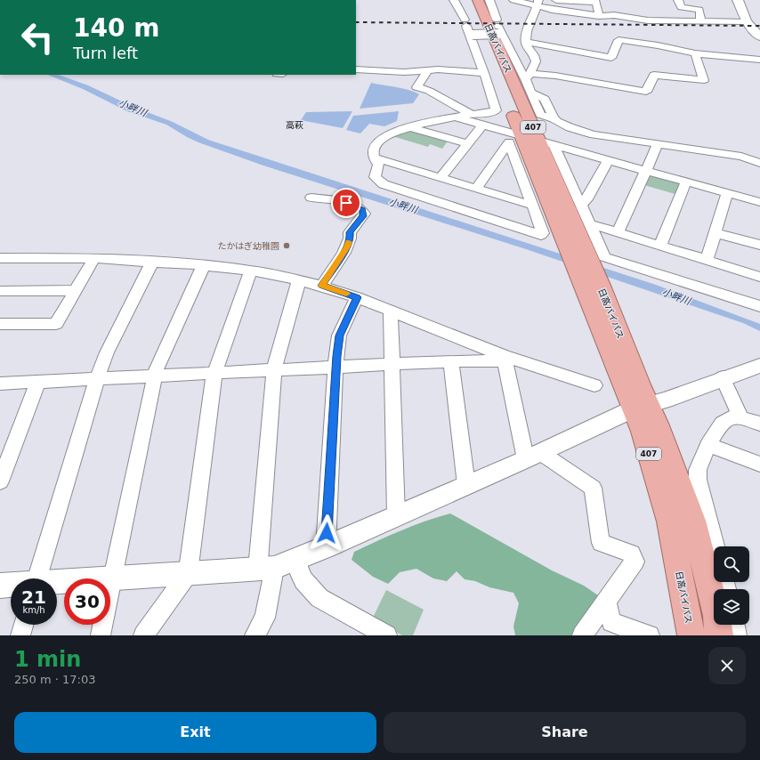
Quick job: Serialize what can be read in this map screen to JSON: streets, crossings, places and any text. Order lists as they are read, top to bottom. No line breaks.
{"streets":{"highway":["日高バイパス","407"]},"crossings":[["日高バイパス","407"]],"districts":["高萩"],"water":["小畔川"],"places":["たかはぎ幼稚園"],"page":{"turn":["140 m","Turn left"],"speed":"21 km/h","limit":"30","heading":["1 min","250 m · 17:03"],"buttons":["Exit","Share"]}}
